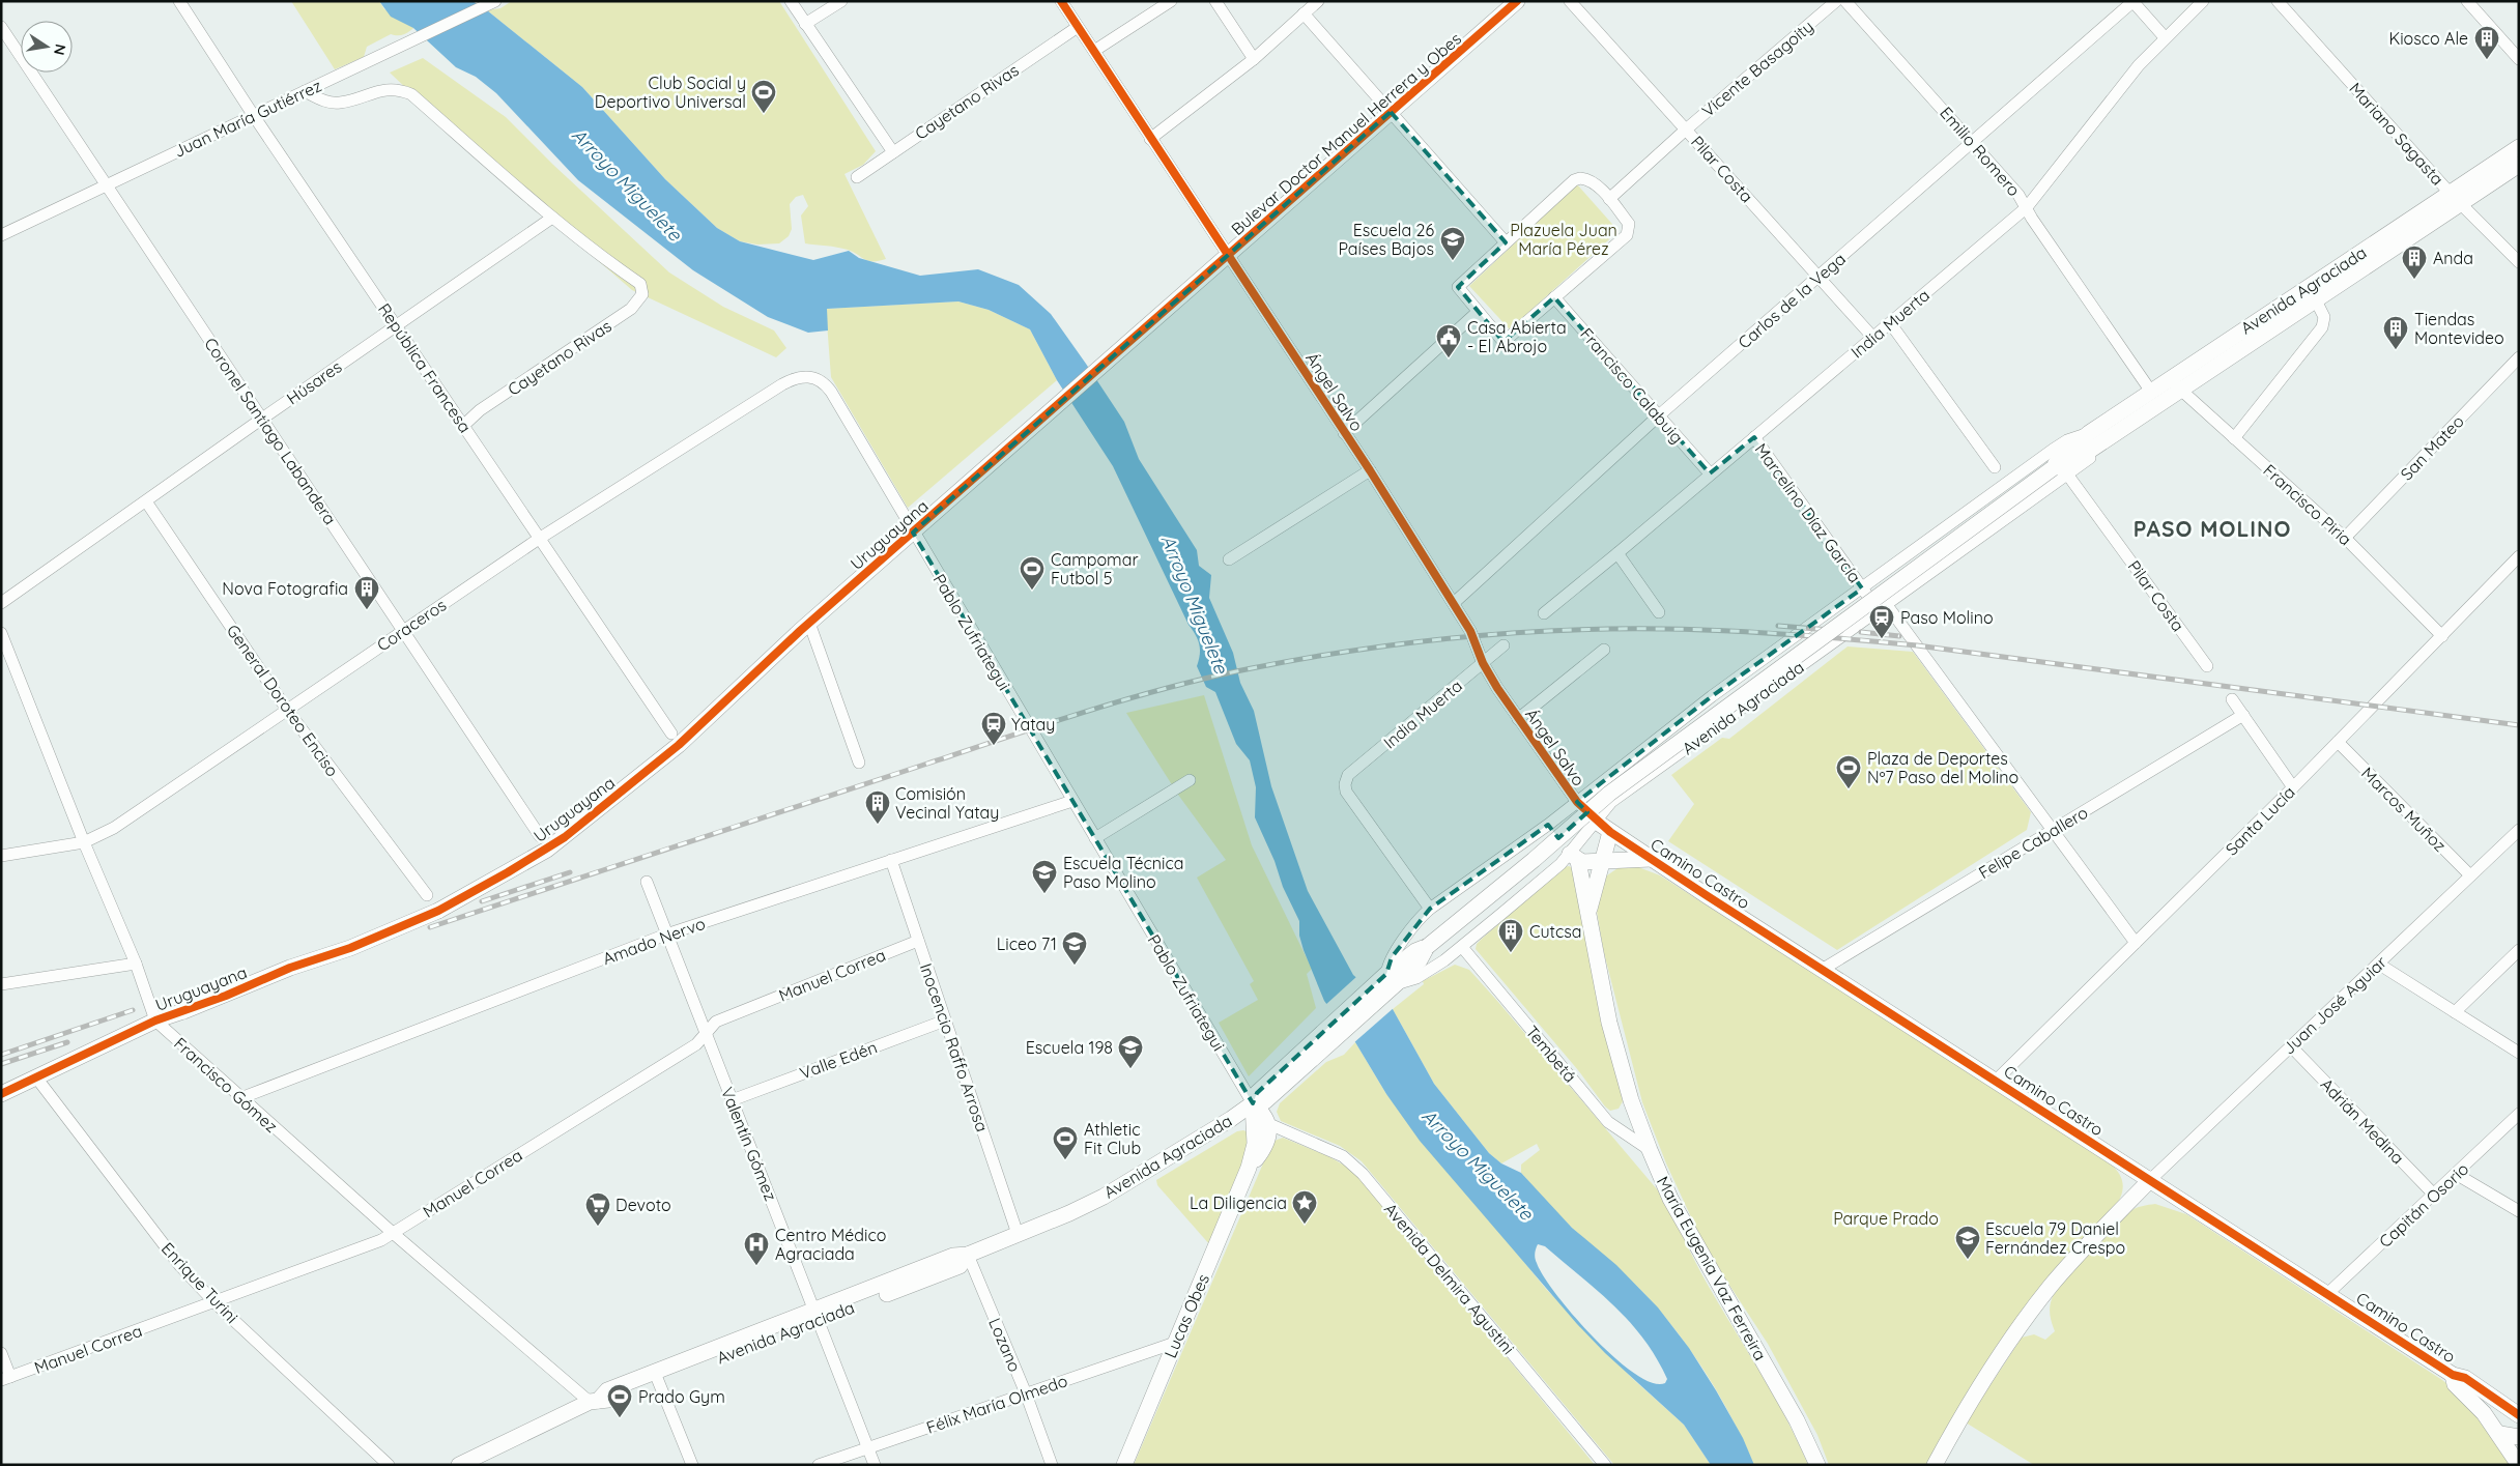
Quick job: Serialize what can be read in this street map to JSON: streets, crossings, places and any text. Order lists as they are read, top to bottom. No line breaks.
{"streets":{"street":["Vicente Basagoity","Cayetano Rivas","Juan María Gutiérrez","Bulevar Doctor Manuel Herrera y Obes","Mariano Sagasta","Emilio Romero","Pilar Costa","Avenida Agraciada","Carlos de la Vega","India Muerta","República Francesa","Húsares","Francisco Calabuig","Ángel Salvo","Coronel Santiago Labandera","San Mateo","Francisco Piria","Marcelino Díaz García","Uruguayana","Coraceros","Pablo Zufriategui","General Doroteo Enciso","Marcos Muñoz","Santa Lucía","Felipe Caballero","Camino Castro","Amado Nervo","Manuel Correa","Juan José Aguiar","Inocencio Raffo Arrosa","Tembetá","Valle Edén","Francisco Gómez","Adrián Medina","Valentín Gómez","Capitán Osorio","María Eugenia Vaz Ferreira","Avenida Delmira Agustini","Enrique Turini","Lucas Obes","Lozano","Félix María Olmedo"]},"crossings":[["Vicente Basagoity","Pilar Costa"],["Cayetano Rivas","República Francesa"],["Cayetano Rivas","Húsares"],["Cayetano Rivas","Ángel Salvo"],["Juan María Gutiérrez","República Francesa"],["Juan María Gutiérrez","Coronel Santiago Labandera"],["Bulevar Doctor Manuel Herrera y Obes","Ángel Salvo"],["Bulevar Doctor Manuel Herrera y Obes","Uruguayana"],["Mariano Sagasta","Avenida Agraciada"],["Emilio Romero","Avenida Agraciada"],["Emilio Romero","Carlos de la Vega"],["Emilio Romero","India Muerta"],["Pilar Costa","Avenida Agraciada"],["Pilar Costa","Carlos de la Vega"],["Pilar Costa","India Muerta"],["Avenida Agraciada","India Muerta"],["Avenida Agraciada","Ángel Salvo"],["Avenida Agraciada","Francisco Piria"],["Avenida Agraciada","Marcelino Díaz García"],["Avenida Agraciada","Pablo Zufriategui"],["Avenida Agraciada","Camino Castro"],["Avenida Agraciada","Inocencio Raffo Arrosa"],["Avenida Agraciada","Tembetá"],["Avenida Agraciada","Francisco Gómez"],["Avenida Agraciada","Valentín Gómez"],["Avenida Agraciada","María Eugenia Vaz Ferreira"],["Avenida Agraciada","Lucas Obes"],["Avenida Agraciada","Lozano"],["Carlos de la Vega","Francisco Calabuig"],["Carlos de la Vega","Ángel Salvo"],["India Muerta","Francisco Calabuig"],["India Muerta","Ángel Salvo"],["India Muerta","Marcelino Díaz García"],["República Francesa","Húsares"],["República Francesa","Coraceros"],["Húsares","Coronel Santiago Labandera"],["Húsares","General Doroteo Enciso"],["Ángel Salvo","Camino Castro"],["Coronel Santiago Labandera","Coraceros"],["San Mateo","Francisco Piria"],["Francisco Piria","Santa Lucía"],["Marcelino Díaz García","Santa Lucía"],["Marcelino Díaz García","Felipe Caballero"],["Uruguayana","Pablo Zufriategui"],["Uruguayana","Francisco Gómez"],["Uruguayana","Enrique Turini"],["Coraceros","Pablo Zufriategui"],["Coraceros","General Doroteo Enciso"],["Pablo Zufriategui","Amado Nervo"],["Pablo Zufriategui","Lucas Obes"],["Marcos Muñoz","Santa Lucía"],["Marcos Muñoz","Juan José Aguiar"],["Santa Lucía","Camino Castro"],["Felipe Caballero","Camino Castro"],["Camino Castro","Juan José Aguiar"],["Camino Castro","Capitán Osorio"],["Camino Castro","María Eugenia Vaz Ferreira"],["Amado Nervo","Inocencio Raffo Arrosa"],["Amado Nervo","Francisco Gómez"],["Amado Nervo","Valentín Gómez"],["Manuel Correa","Inocencio Raffo Arrosa"],["Manuel Correa","Francisco Gómez"],["Manuel Correa","Valentín Gómez"],["Manuel Correa","Enrique Turini"],["Juan José Aguiar","Adrián Medina"],["Inocencio Raffo Arrosa","Valle Edén"],["Tembetá","María Eugenia Vaz Ferreira"],["Valle Edén","Valentín Gómez"],["Adrián Medina","Capitán Osorio"],["Valentín Gómez","Félix María Olmedo"],["Avenida Delmira Agustini","Lucas Obes"],["Lucas Obes","Félix María Olmedo"],["Lozano","Félix María Olmedo"]],"districts":["PASO MOLINO"],"water":["Arroyo Miguelete"],"parks":["Plazuela Juan María Pérez","Parque Prado"],"places":{"building":["Kiosco Ale","Anda","Tiendas Montevideo","Nova Fotografia","Comisión Vecinal Yatay","Cutcsa"],"sports":["Club Social y Deportivo Universal","Campomar Futbol 5","Plaza de Deportes Nº7 Paso del Molino","Athletic Fit Club","Prado Gym"],"school or university":["Escuela 26 Países Bajos","Escuela Técnica Paso Molino","Liceo 71","Escuela 198","Escuela 79 Daniel Fernández Crespo"],"public building":["Casa Abierta - El Abrojo"],"station":["Paso Molino","Yatay"],"place":["La Diligencia"],"supermarket":["Devoto"],"hospital":["Centro Médico Agraciada"]},"north":"right"}
